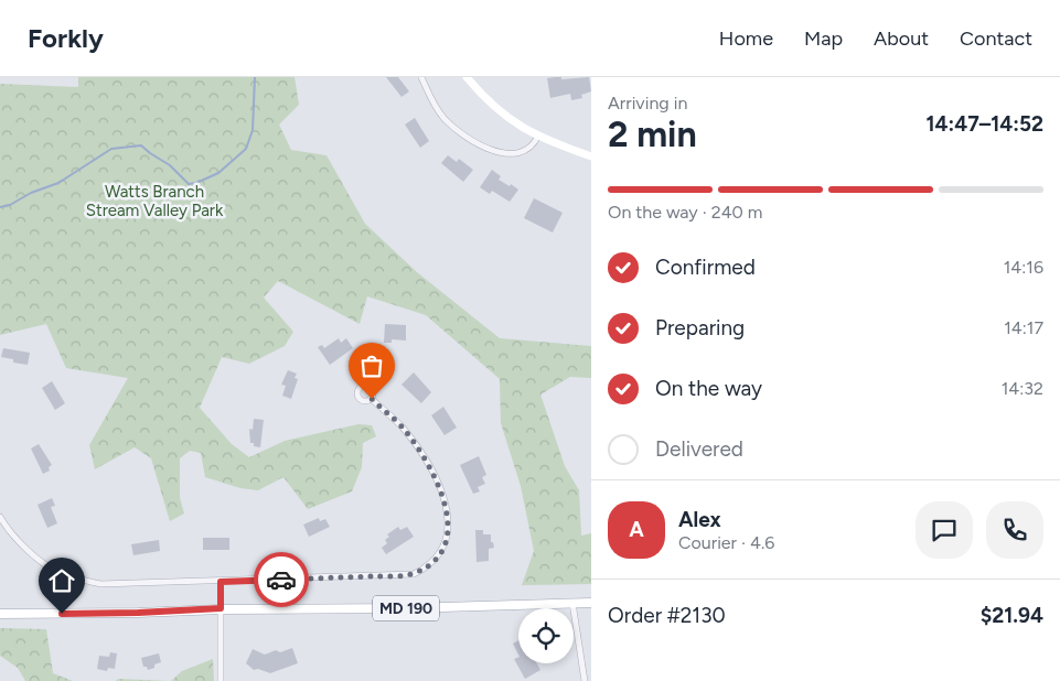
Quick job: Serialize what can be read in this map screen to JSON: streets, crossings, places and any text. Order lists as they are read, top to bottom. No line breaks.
{"streets":{"main road":["MD 190"]},"parks":["Watts Branch Stream Valley Park"],"page":{"header":"Forkly","nav":["Home","Map","About","Contact"],"heading":["2 min","Arriving in","14:47–14:52"],"panel":["Alex","Courier · 4.6","Order #2130","$21.94"],"bar":"On the way · 240 m","list":[["Confirmed","14:16"],["Preparing","14:17"],["On the way","14:32"],"Delivered"],"round":"A"}}
